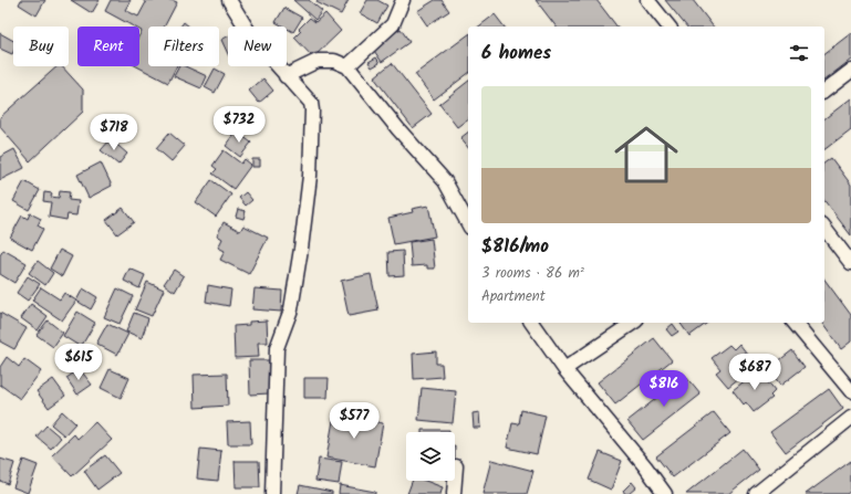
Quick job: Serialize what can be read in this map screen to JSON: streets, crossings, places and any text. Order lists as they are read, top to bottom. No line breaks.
{"page":{"chip":["Buy","Rent","Filters","New"],"heading":"6 homes","list":[{"name":"$816/mo","note":"3 rooms · 86 m² · Apartment"}],"price":["$732","$718","$615","$687","$816","$577"]}}
